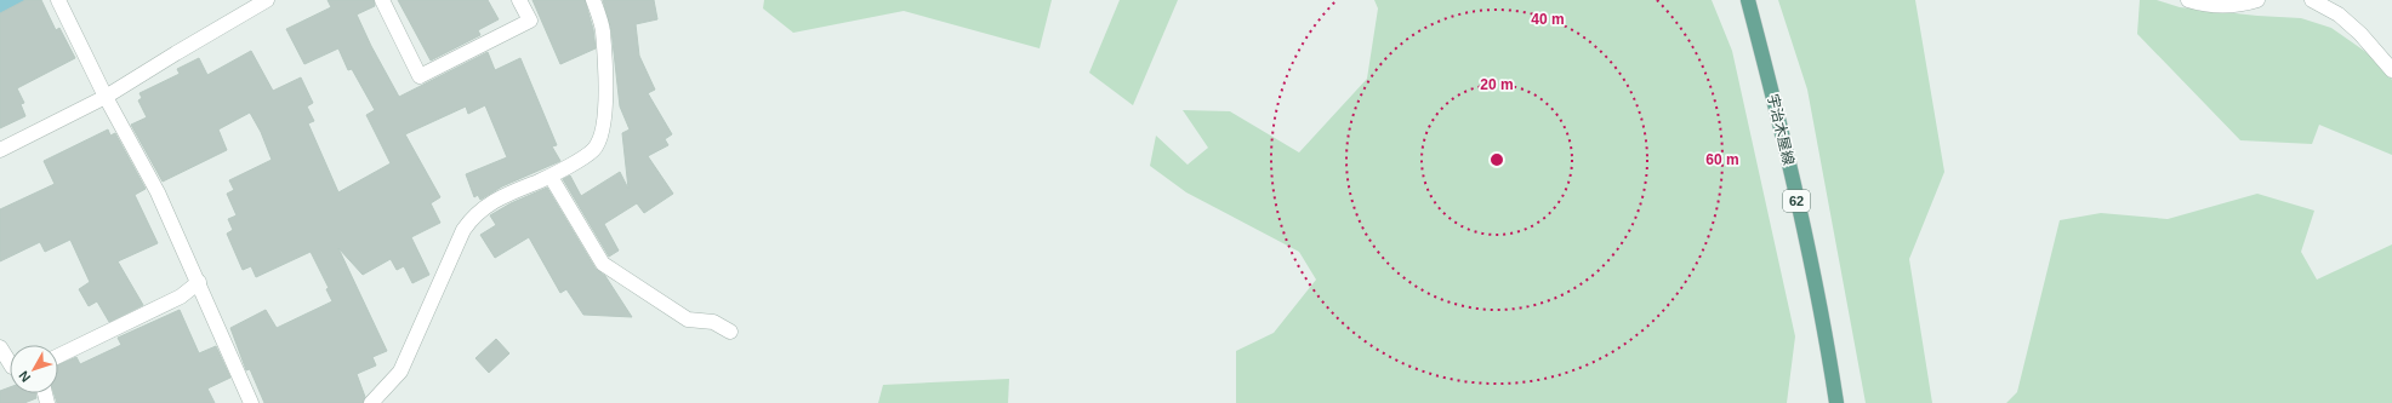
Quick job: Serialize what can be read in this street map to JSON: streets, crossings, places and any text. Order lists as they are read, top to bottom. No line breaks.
{"streets":{"main road":["宇治木屋線","62"]},"north":"bottom left","rings":["40 m","20 m","60 m"]}
